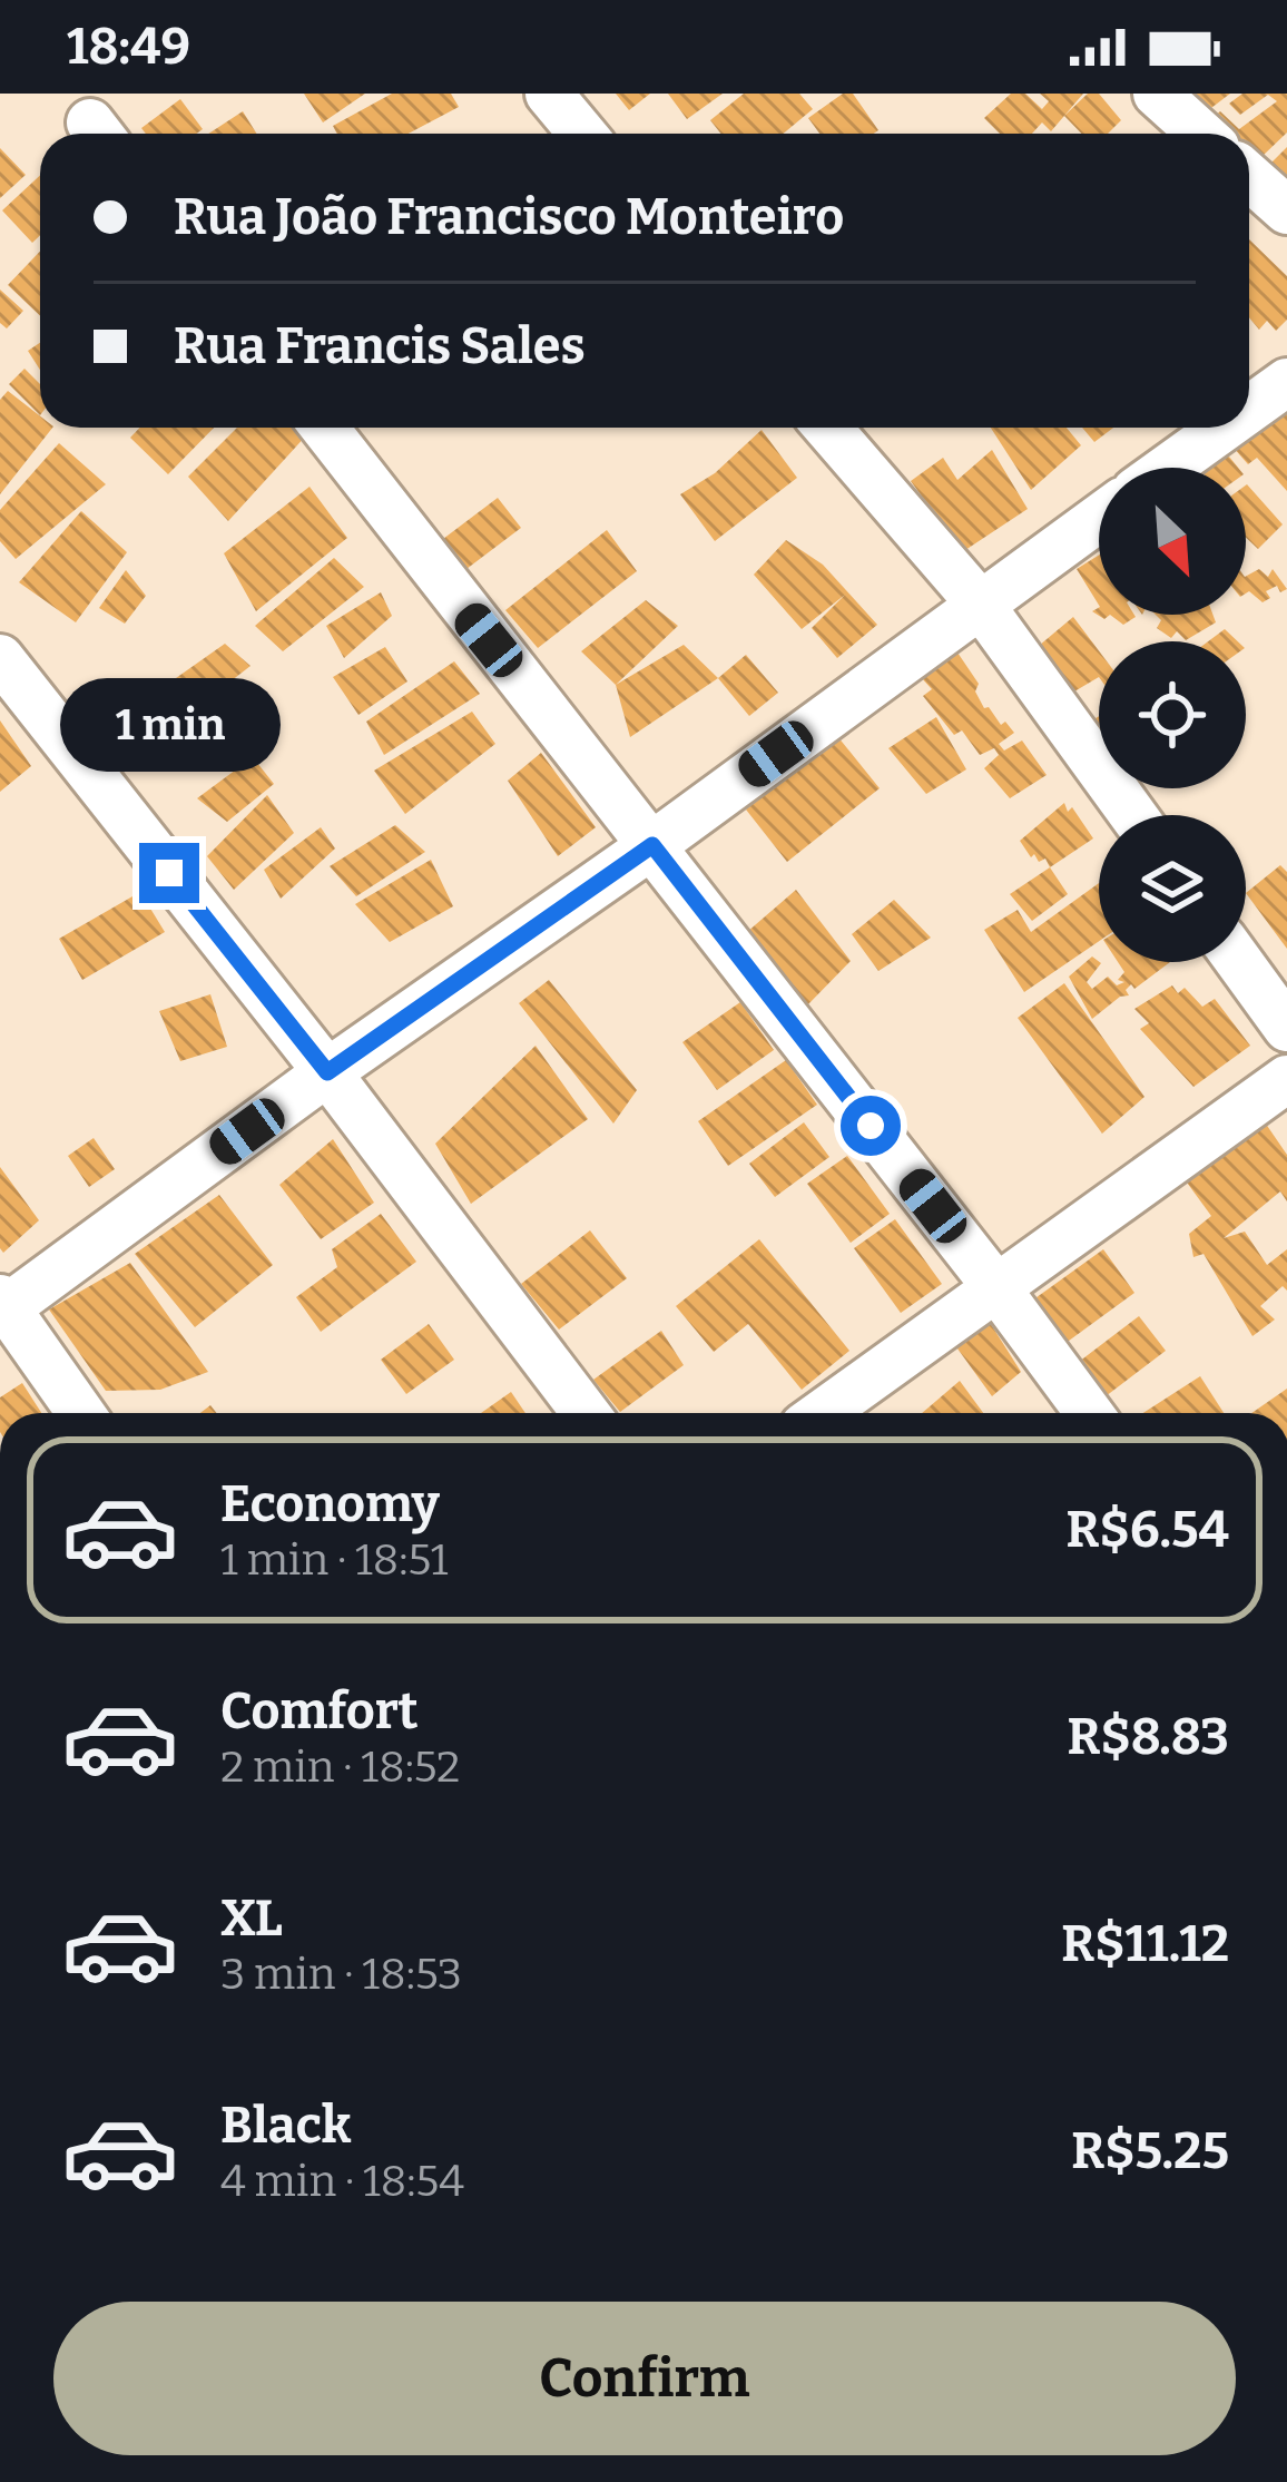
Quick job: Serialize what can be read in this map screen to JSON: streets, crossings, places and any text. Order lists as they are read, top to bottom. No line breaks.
{"north":"bottom right","page":{"status":"18:49","banner":["Rua João Francisco Monteiro","Rua Francis Sales"],"bubble":"1 min","list":[{"name":"Economy","note":"1 min · 18:51","value":"R$6.54"},{"name":"Comfort","note":"2 min · 18:52","value":"R$8.83"},{"name":"XL","note":"3 min · 18:53","value":"R$11.12"},{"name":"Black","note":"4 min · 18:54","value":"R$5.25"}],"buttons":"Confirm"}}
